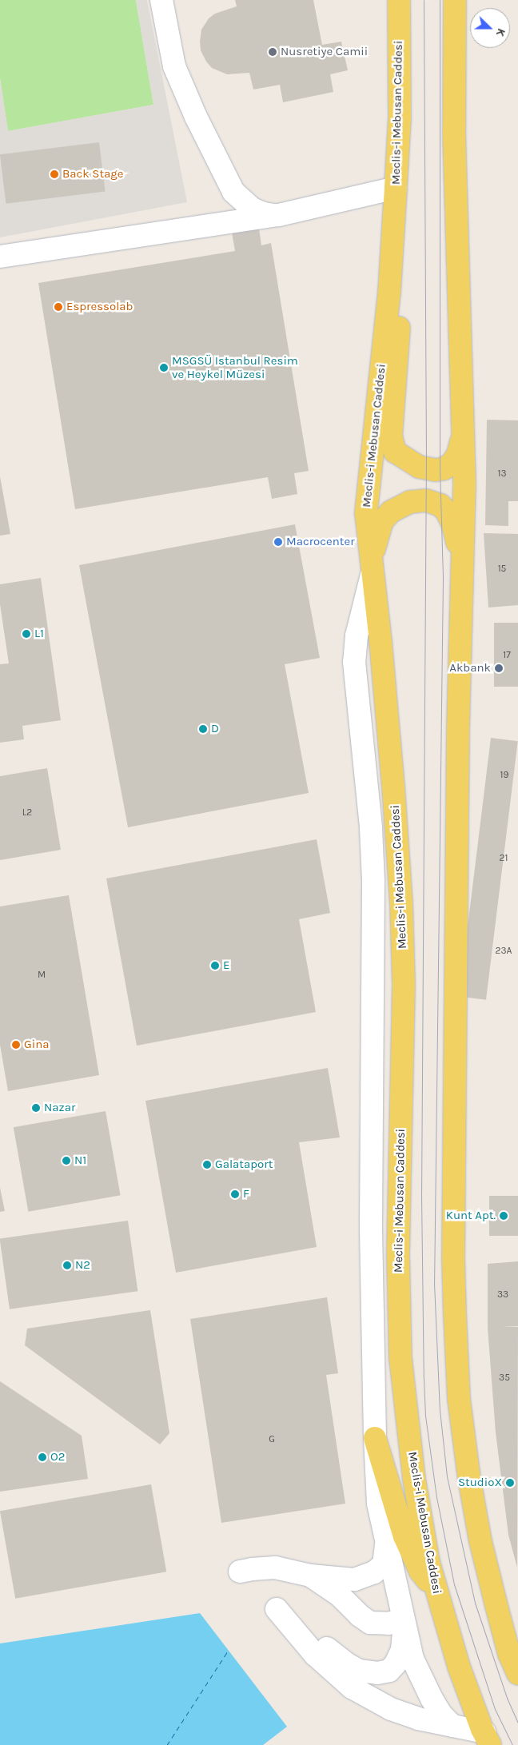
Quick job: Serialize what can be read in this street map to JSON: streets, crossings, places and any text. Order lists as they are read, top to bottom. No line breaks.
{"streets":{"main road":["Meclis-i Mebusan Caddesi"]},"places":["Nusretiye Camii","Back Stage","Espressolab","MSGSÜ Istanbul Resim ve Heykel Müzesi","Macrocenter","L1","Akbank","D","E","Gina","Nazar","N1","Galataport","F","Kunt Apt.","N2","O2","StudioX"],"house_numbers":["13","15","17","19","L2","21","23A","M","33","35","G"],"north":"right"}
